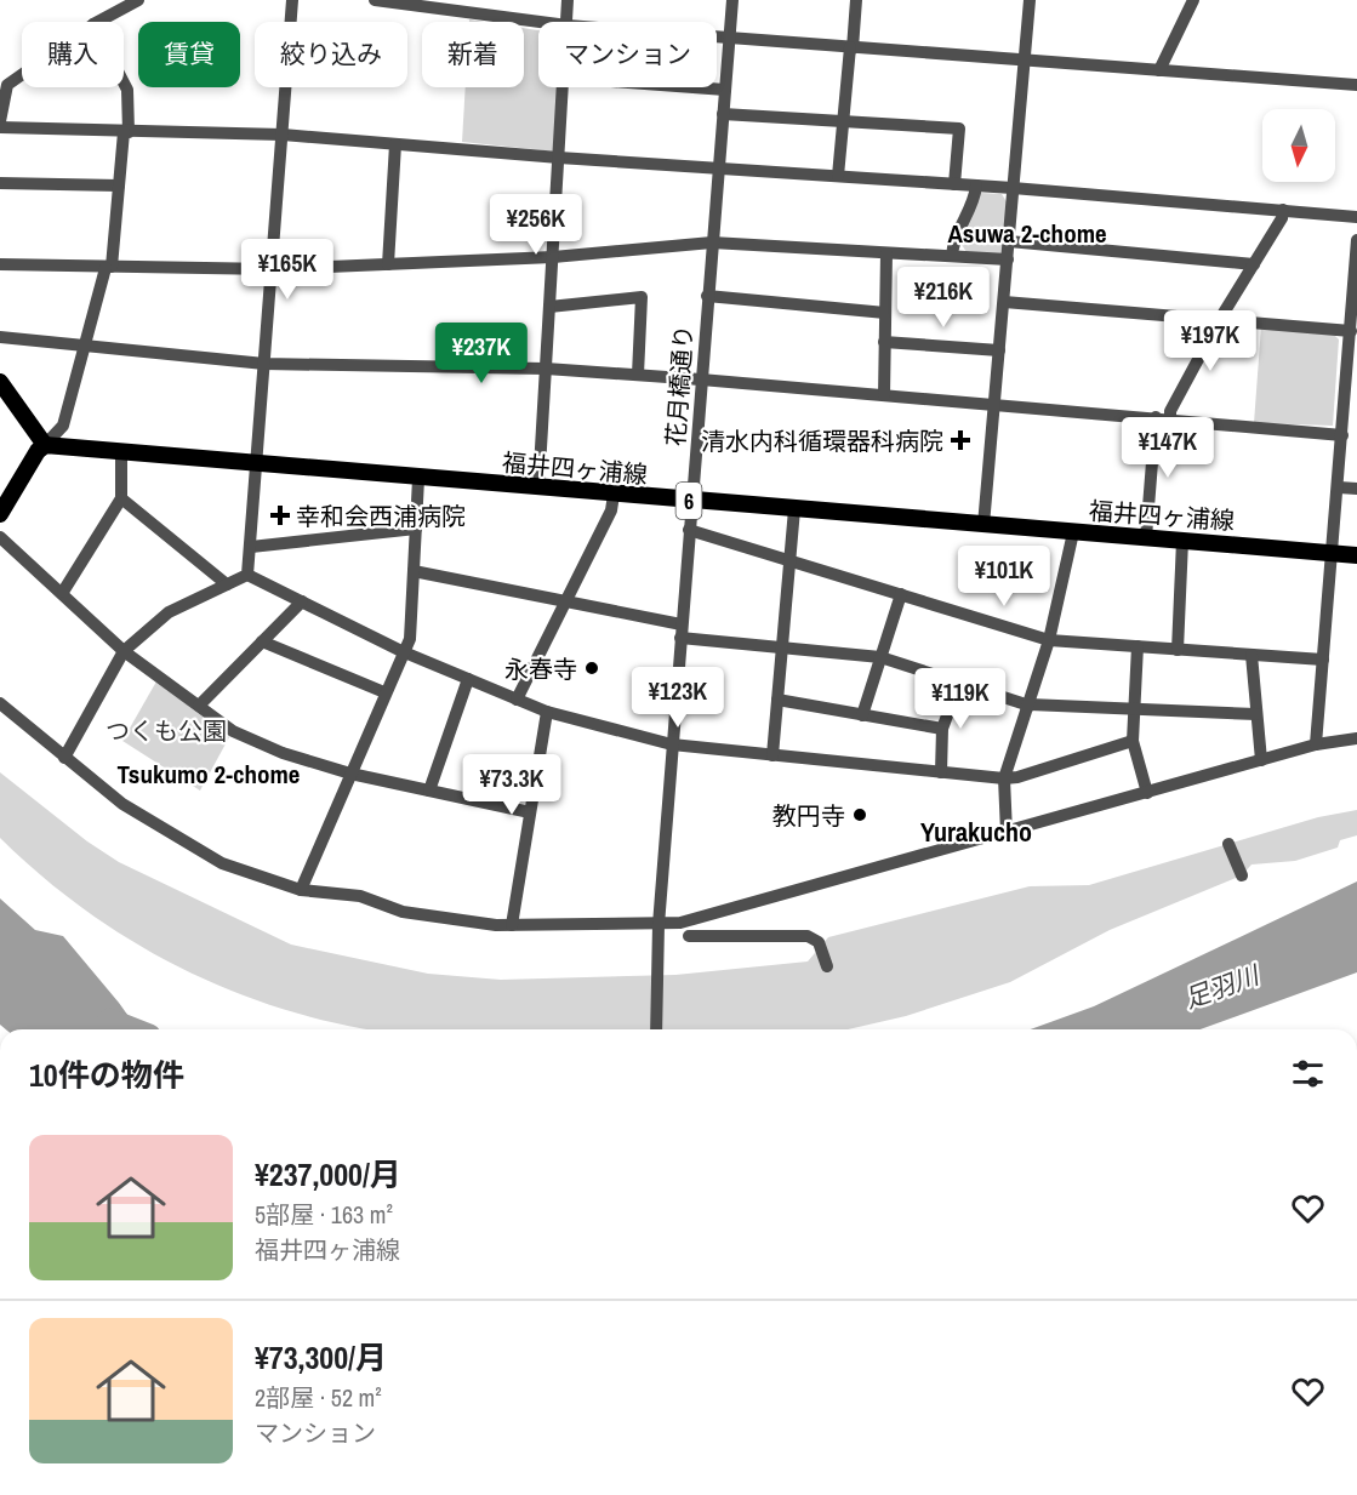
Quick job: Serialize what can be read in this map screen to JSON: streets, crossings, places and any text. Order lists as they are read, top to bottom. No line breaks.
{"streets":{"main road":["福井四ヶ浦線","6"],"street":["花月橋通り"]},"crossings":[["花月橋通り","福井四ヶ浦線"]],"districts":["Asuwa 2-chome","Tsukumo 2-chome","Yurakucho"],"water":["足羽川"],"parks":["つくも公園"],"places":{"health":["清水内科循環器科病院","幸和会西浦病院"],"other":["永春寺","教円寺"]},"north":"bottom","page":{"chip":["購入","賃貸","絞り込み","新着","マンション"],"price":["¥256K","¥165K","¥216K","¥197K","¥237K","¥147K","¥101K","¥123K","¥119K","¥73.3K"],"heading":"10件の物件","list":[{"name":"¥237,000/月","note":"5部屋 · 163 m² · 福井四ヶ浦線"},{"name":"¥73,300/月","note":"2部屋 · 52 m² · マンション"}]}}
